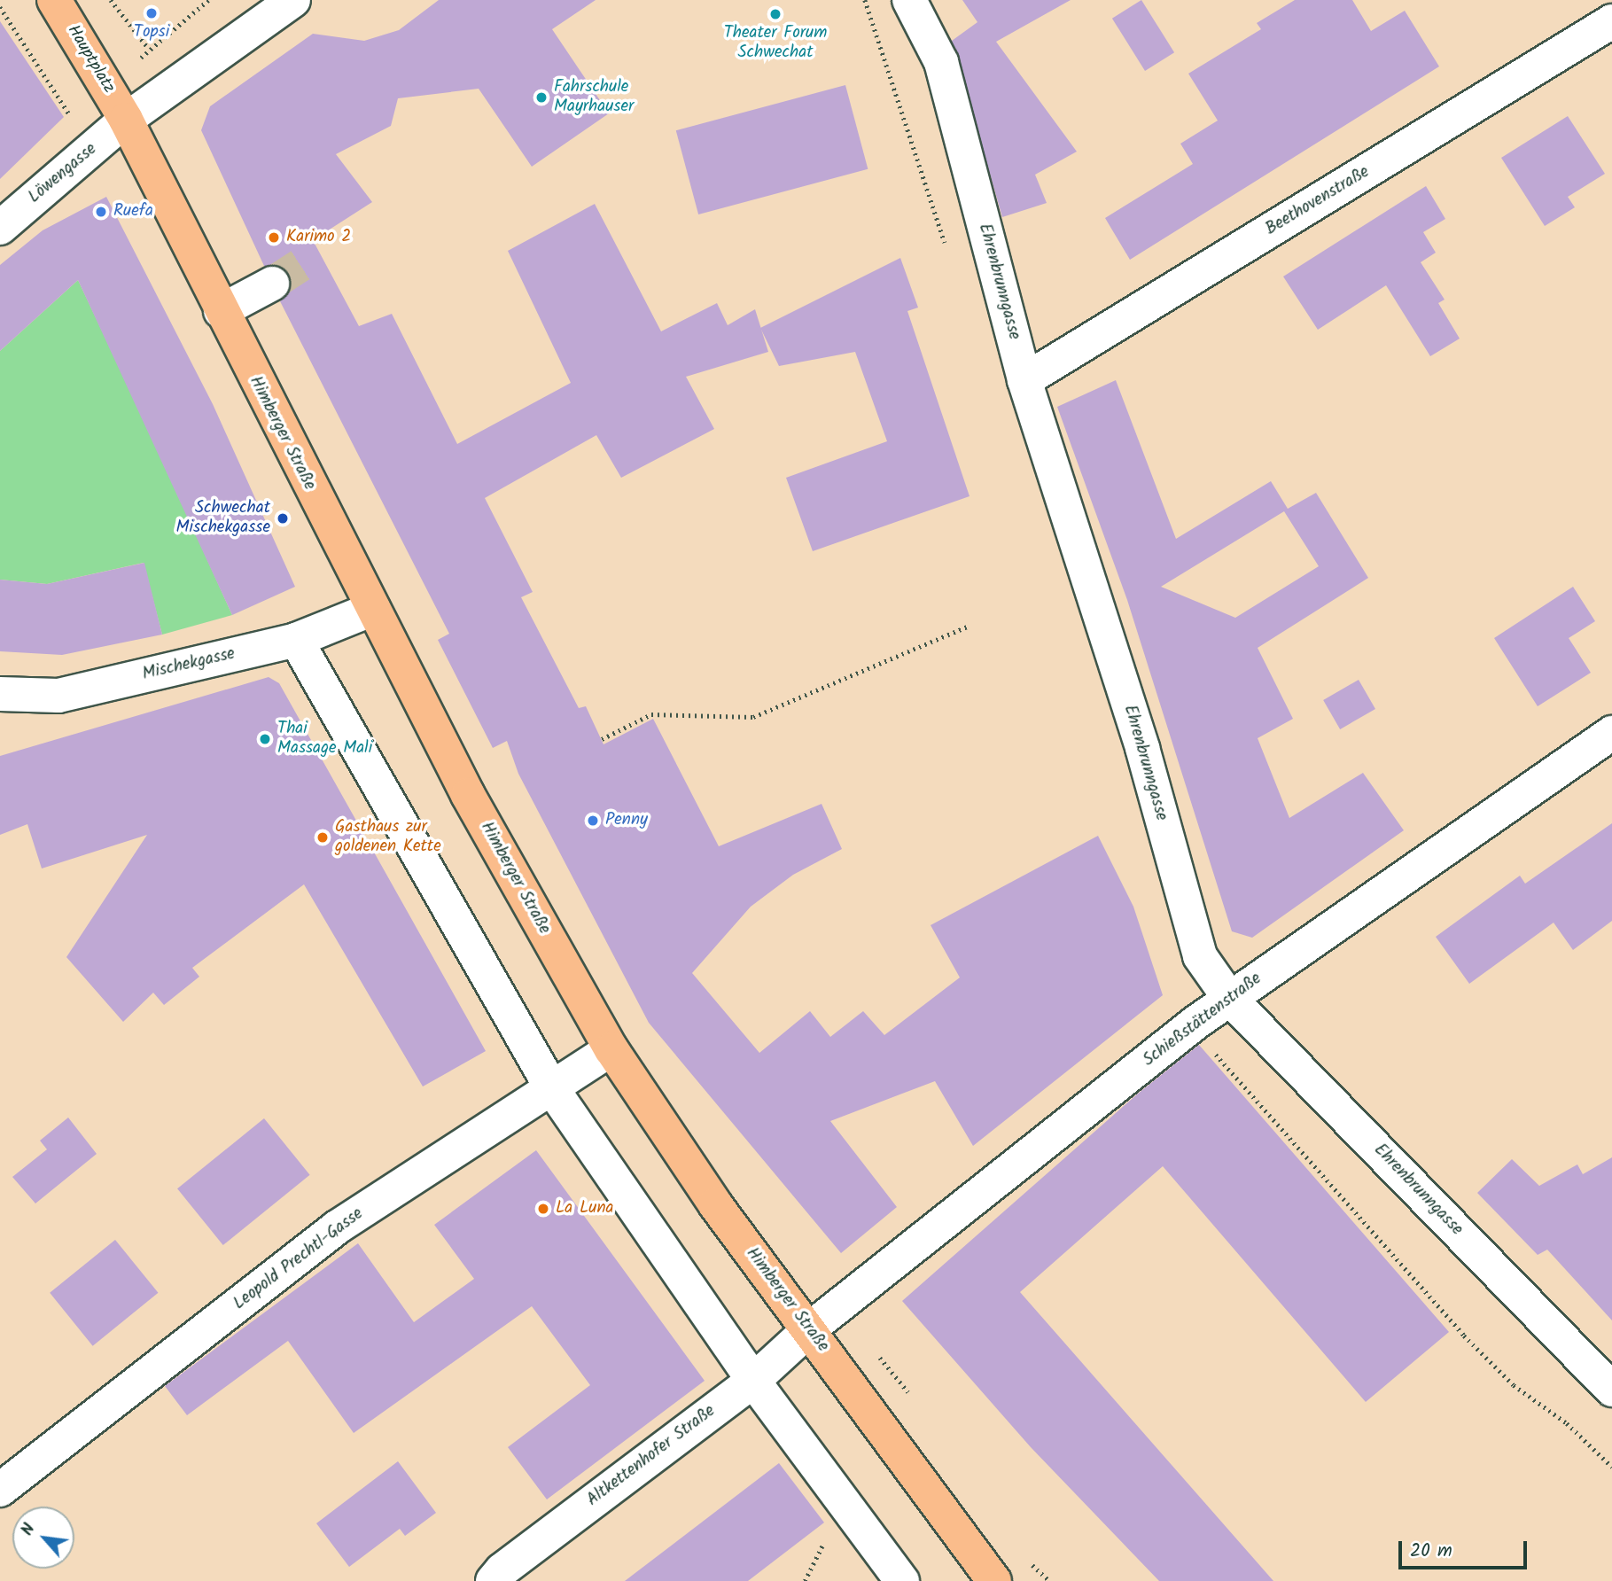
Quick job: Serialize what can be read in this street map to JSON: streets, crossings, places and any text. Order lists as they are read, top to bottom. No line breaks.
{"streets":{"main road":["Hauptplatz","Himberger Straße"],"street":["Löwengasse","Beethovenstraße","Ehrenbrunngasse","Mischekgasse","Schießstättenstraße","Leopold Prechtl-Gasse","Altkettenhofer Straße"]},"crossings":[["Hauptplatz","Löwengasse"],["Hauptplatz","Himberger Straße"],["Löwengasse","Himberger Straße"],["Beethovenstraße","Ehrenbrunngasse"],["Ehrenbrunngasse","Schießstättenstraße"],["Himberger Straße","Mischekgasse"],["Himberger Straße","Schießstättenstraße"],["Himberger Straße","Leopold Prechtl-Gasse"],["Himberger Straße","Altkettenhofer Straße"],["Schießstättenstraße","Altkettenhofer Straße"]],"places":["Topsi","Theater Forum Schwechat","Fahrschule Mayrhauser","Ruefa","Karimo 2","Schwechat Mischekgasse","Thai Massage Mali","Penny","Gasthaus zur goldenen Kette","La Luna"],"scale_bar":"20 m","north":"top left"}
